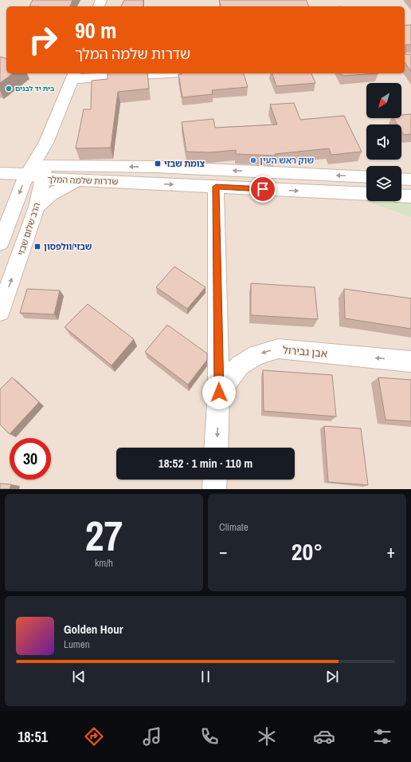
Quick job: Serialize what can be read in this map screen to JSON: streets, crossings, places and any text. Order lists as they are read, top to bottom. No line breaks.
{"streets":{"street":["שדרות שלמה המלך","הרב שלום שבזי","אבן גבירול"]},"crossings":[["שדרות שלמה המלך","הרב שלום שבזי"]],"one_way":["אבן גבירול"],"places":{"other":["בית יד לבנים","שוק ראש העין"],"transit":["צומת שבזי","שבזי/וולפסון"]},"north":"bottom left","page":{"turn":["90 m","שדרות שלמה המלך"],"limit":"30","trip":"18:52 · 1 min · 110 m","tile":[["27","km/h"],"Climate"],"heat":["−","20°","+"],"song":["Golden Hour","Lumen"],"tabs":"18:51"}}
